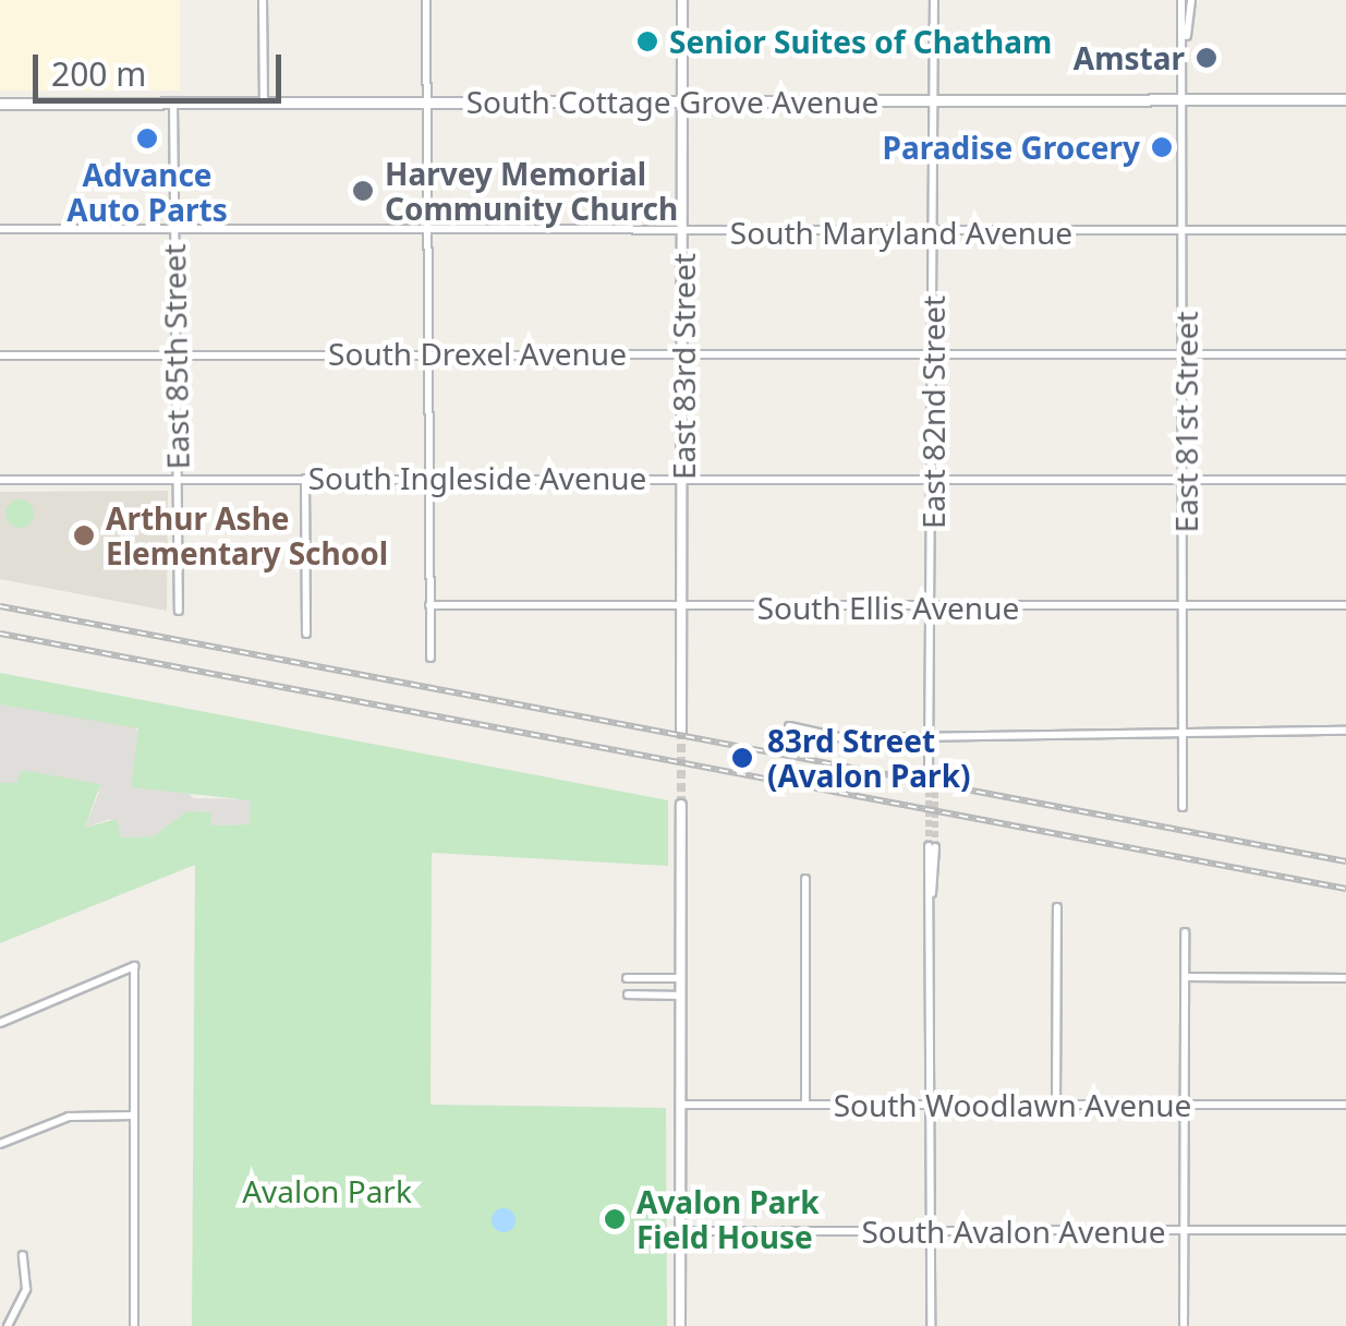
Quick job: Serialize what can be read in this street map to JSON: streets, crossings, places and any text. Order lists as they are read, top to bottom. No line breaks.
{"streets":{"main road":["South Cottage Grove Avenue"],"street":["South Maryland Avenue","South Drexel Avenue","East 85th Street","East 83rd Street","East 82nd Street","East 81st Street","South Ingleside Avenue","South Ellis Avenue","South Woodlawn Avenue","South Avalon Avenue"]},"crossings":[["South Cottage Grove Avenue","East 85th Street"],["South Cottage Grove Avenue","East 83rd Street"],["South Cottage Grove Avenue","East 82nd Street"],["South Cottage Grove Avenue","East 81st Street"],["South Maryland Avenue","East 85th Street"],["South Maryland Avenue","East 83rd Street"],["South Maryland Avenue","East 82nd Street"],["South Maryland Avenue","East 81st Street"],["South Drexel Avenue","East 85th Street"],["South Drexel Avenue","East 83rd Street"],["South Drexel Avenue","East 82nd Street"],["South Drexel Avenue","East 81st Street"],["East 85th Street","South Ingleside Avenue"],["East 83rd Street","South Ingleside Avenue"],["East 83rd Street","South Ellis Avenue"],["East 82nd Street","South Ingleside Avenue"],["East 82nd Street","South Ellis Avenue"],["East 81st Street","South Ingleside Avenue"],["East 81st Street","South Ellis Avenue"]],"parks":["Avalon Park"],"places":["Senior Suites of Chatham","Amstar","Advance Auto Parts","Paradise Grocery","Harvey Memorial Community Church","Arthur Ashe Elementary School","83rd Street (Avalon Park)","Avalon Park Field House"],"scale_bar":"200 m"}
